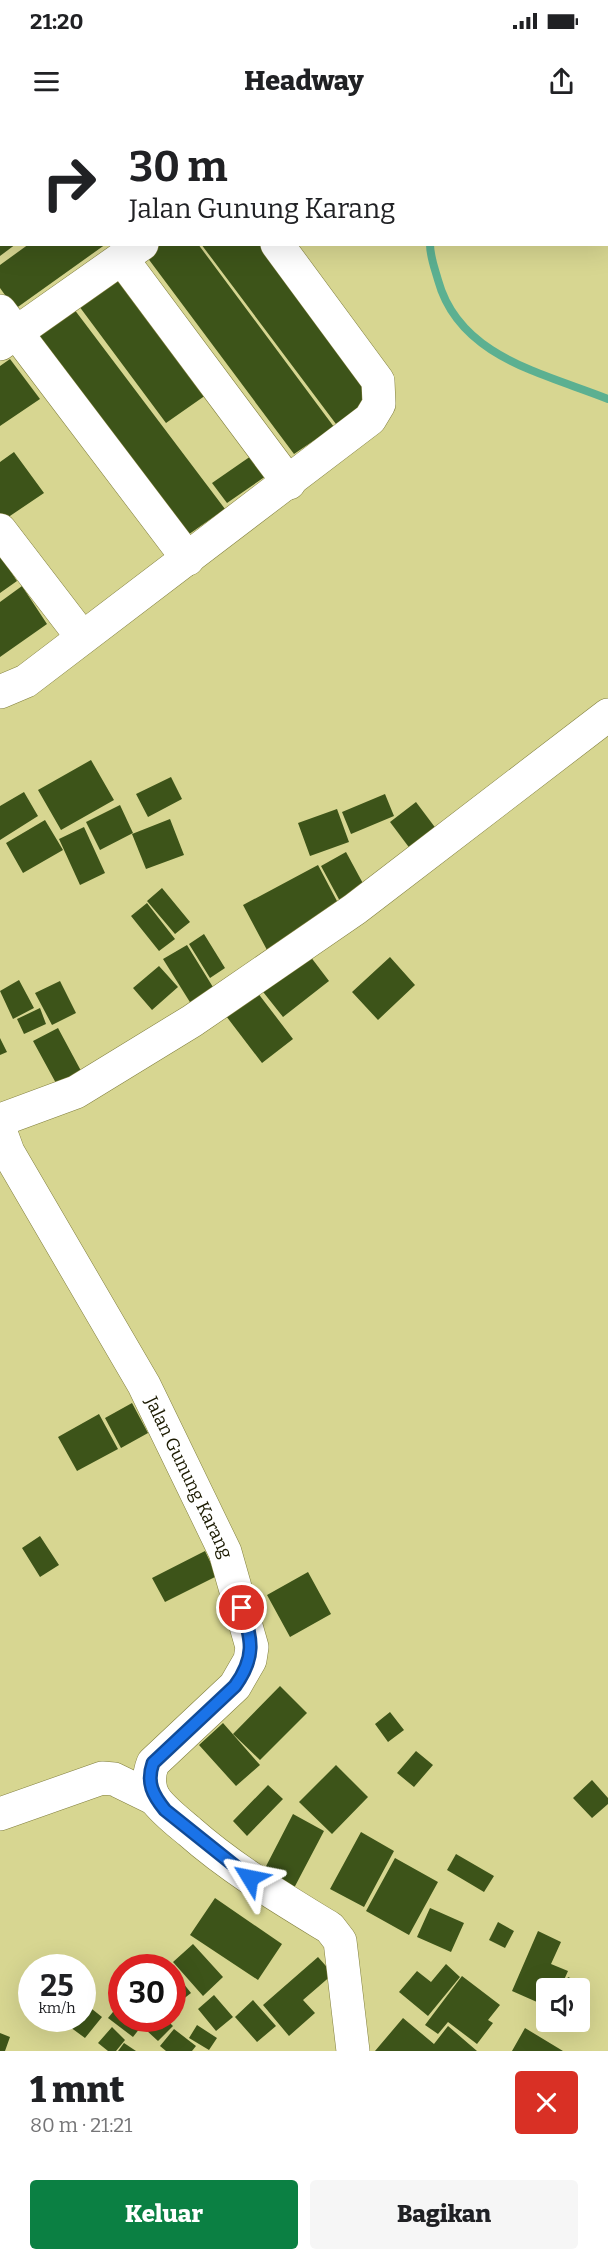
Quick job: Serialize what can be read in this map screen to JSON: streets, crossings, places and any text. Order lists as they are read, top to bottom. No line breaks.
{"streets":{"street":["Jalan Gunung Karang"]},"page":{"status":"21:20","header":"Headway","turn":["30 m","Jalan Gunung Karang"],"speed":"25 km/h","limit":"30","heading":["1 mnt","80 m · 21:21"],"buttons":["Keluar","Bagikan"]}}
